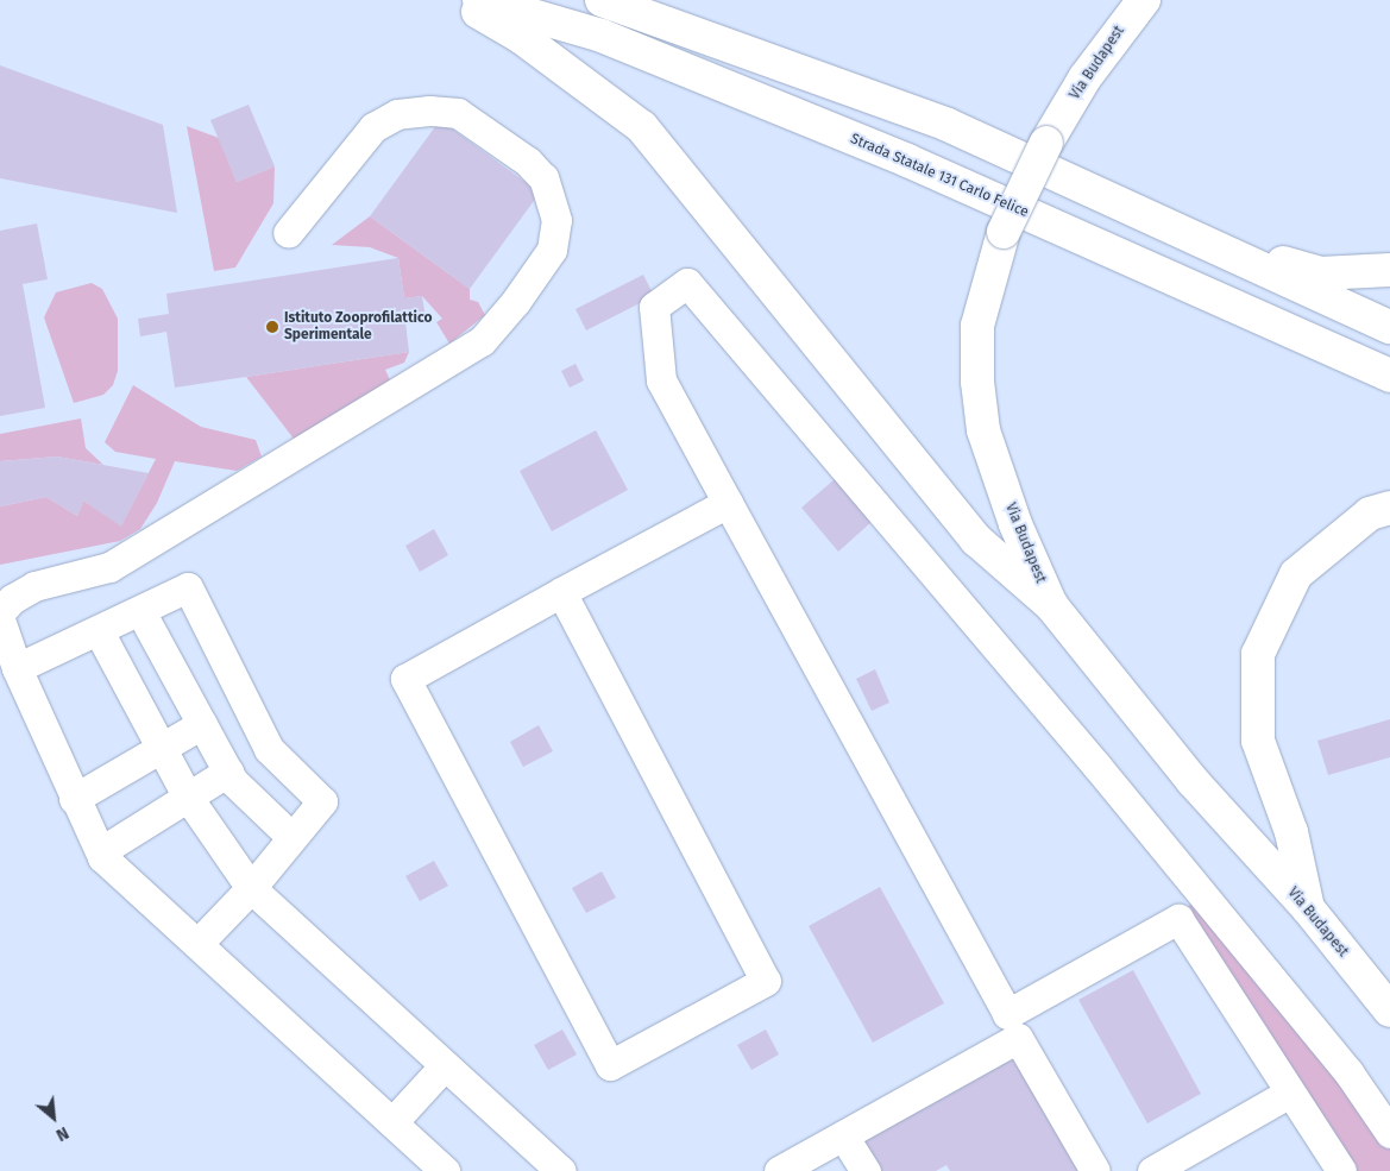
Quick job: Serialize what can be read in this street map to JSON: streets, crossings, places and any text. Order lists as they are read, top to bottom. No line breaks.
{"streets":{"main road":["Via Budapest","Strada Statale 131 Carlo Felice"]},"places":["Istituto Zooprofilattico Sperimentale"],"north":"bottom right"}
